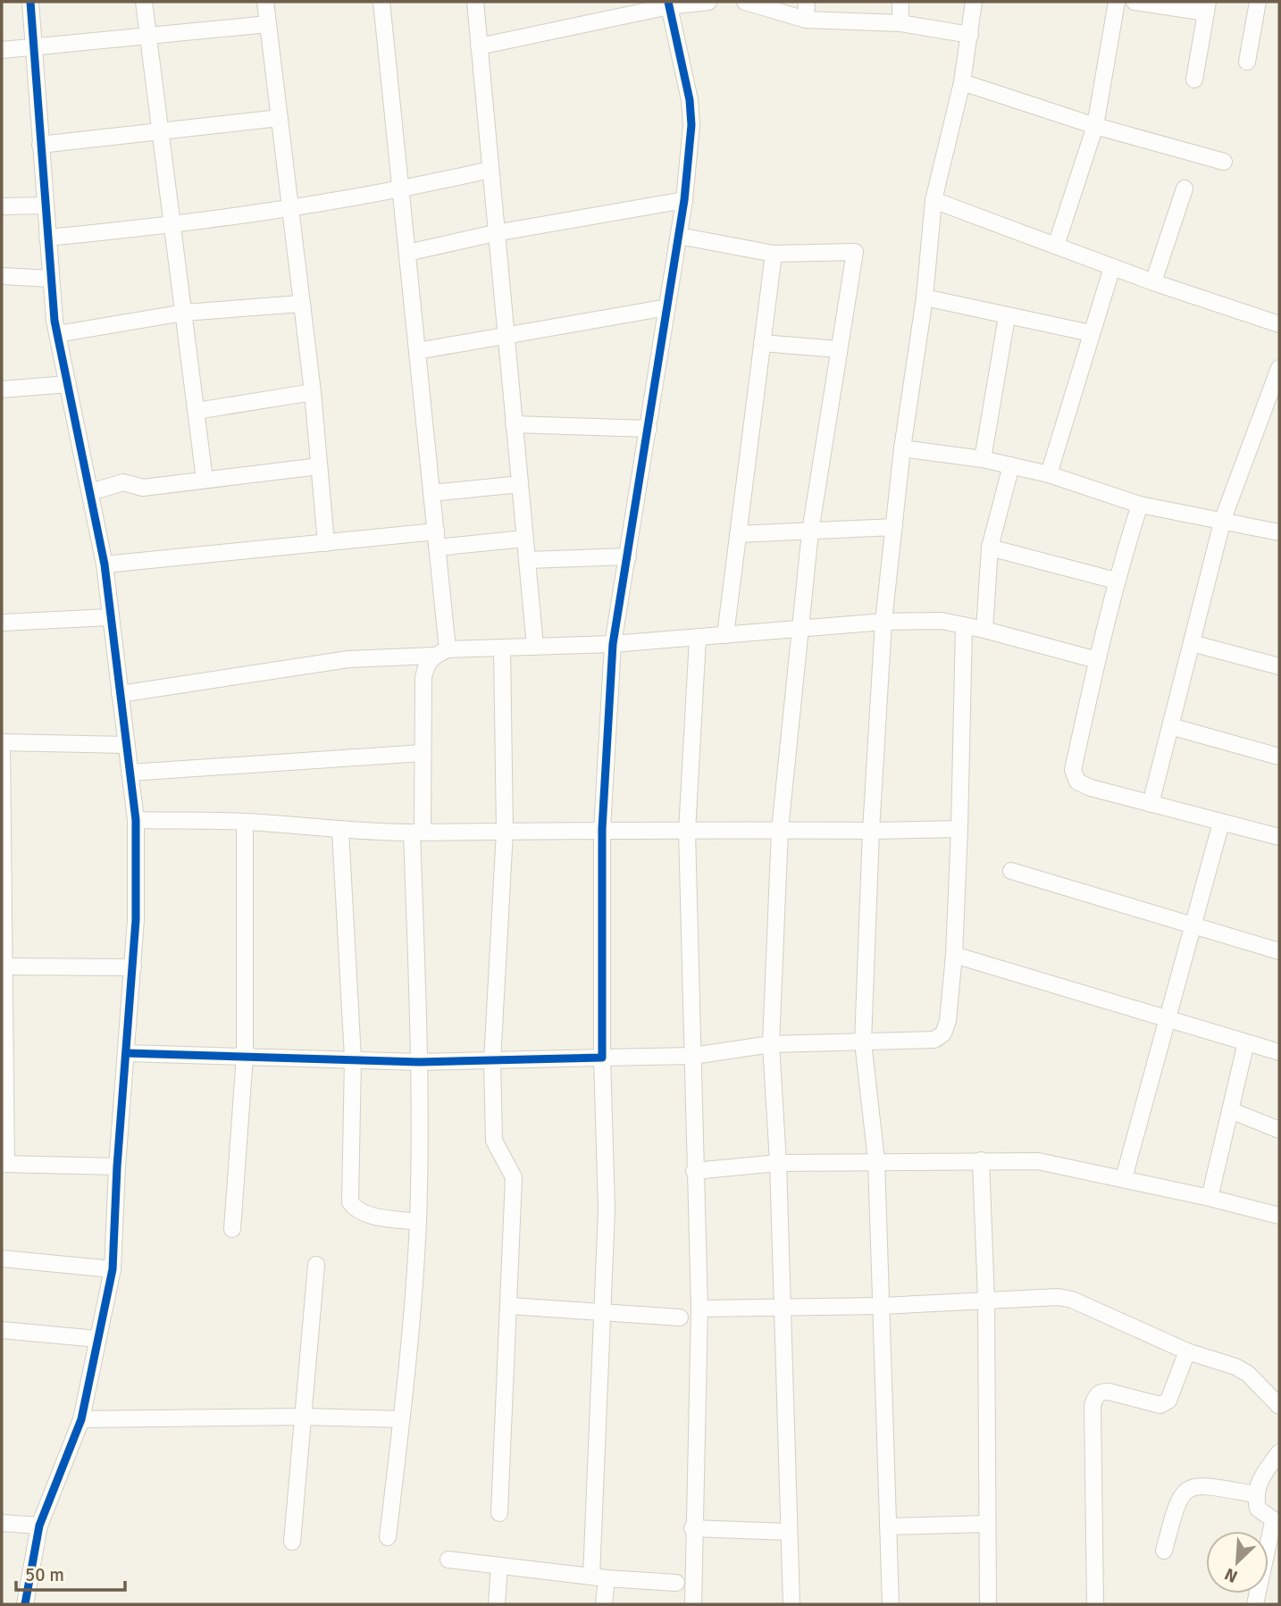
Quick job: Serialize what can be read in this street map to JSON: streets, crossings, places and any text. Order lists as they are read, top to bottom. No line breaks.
{"scale_bar":"50 m","north":"bottom left"}
